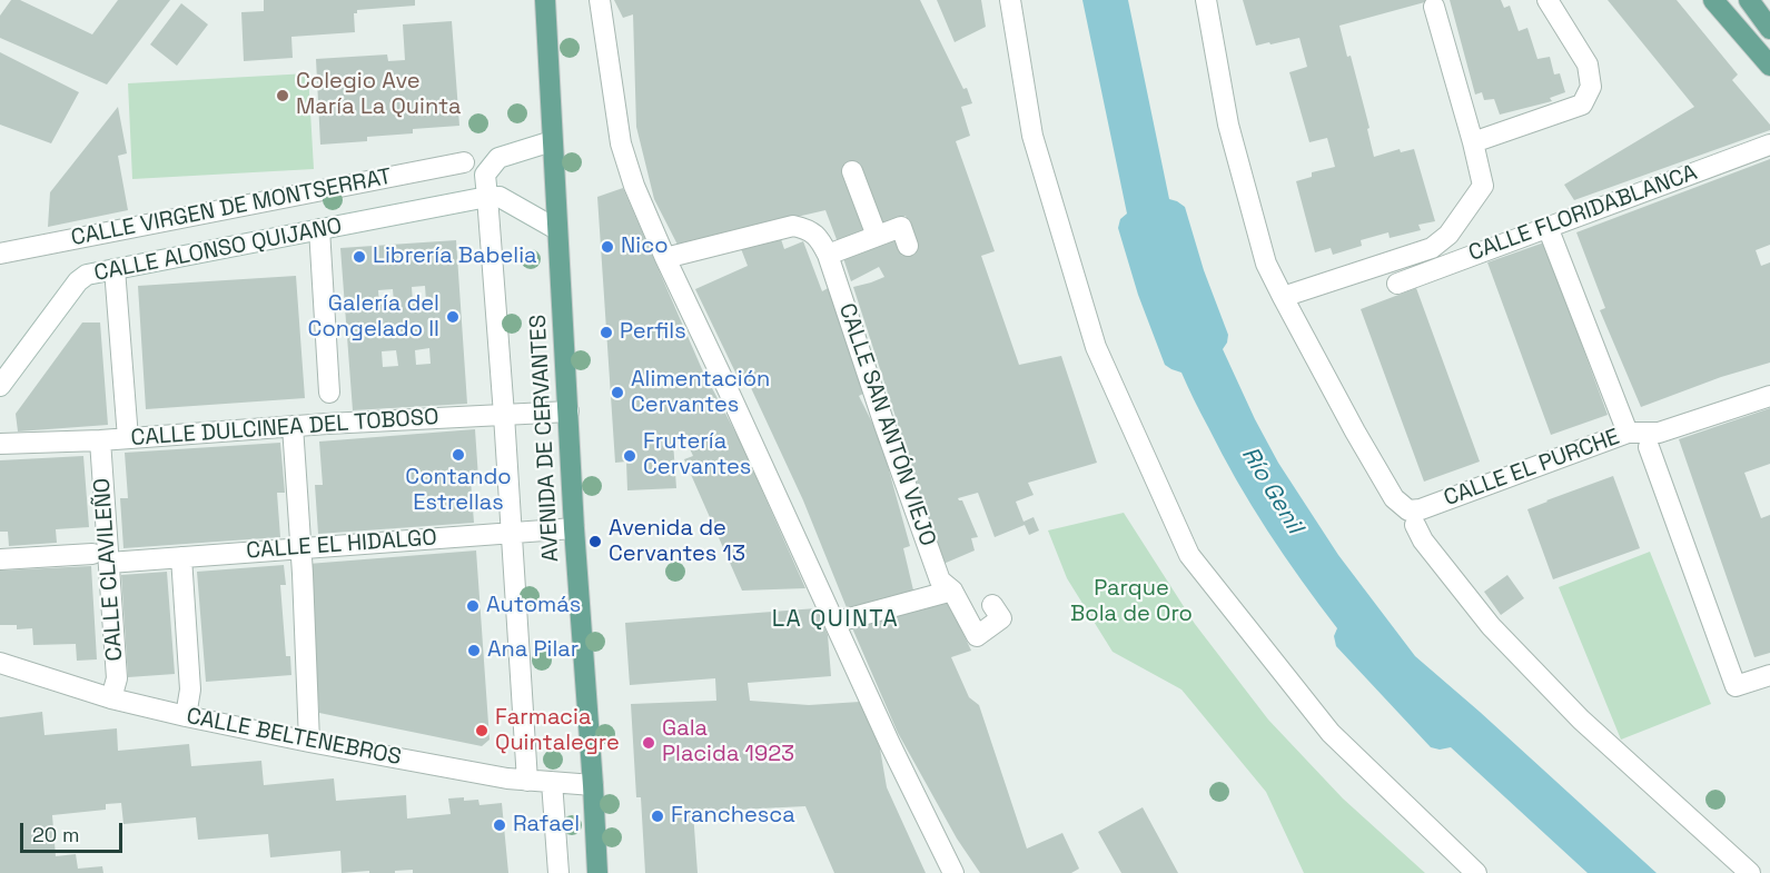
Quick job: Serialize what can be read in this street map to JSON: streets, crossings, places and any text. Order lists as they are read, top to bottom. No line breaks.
{"streets":{"main road":["AVENIDA DE CERVANTES"],"street":["CALLE VIRGEN DE MONTSERRAT","CALLE FLORIDABLANCA","CALLE ALONSO QUIJANO","CALLE SAN ANTÓN VIEJO","CALLE DULCINEA DEL TOBOSO","CALLE EL PURCHE","CALLE EL HIDALGO","CALLE CLAVILEÑO","CALLE BELTENEBROS"]},"crossings":[["CALLE ALONSO QUIJANO","AVENIDA DE CERVANTES"],["CALLE DULCINEA DEL TOBOSO","AVENIDA DE CERVANTES"],["CALLE DULCINEA DEL TOBOSO","CALLE CLAVILEÑO"],["AVENIDA DE CERVANTES","CALLE EL HIDALGO"],["AVENIDA DE CERVANTES","CALLE BELTENEBROS"],["CALLE EL HIDALGO","CALLE CLAVILEÑO"],["CALLE CLAVILEÑO","CALLE BELTENEBROS"]],"districts":["LA QUINTA"],"water":["Río Genil"],"parks":["Parque Bola de Oro"],"places":["Colegio Ave María La Quinta","Nico","Librería Babelia","Galería del Congelado II","Perfils","Alimentación Cervantes","Contando Estrellas","Frutería Cervantes","Avenida de Cervantes 13","Automás","Ana Pilar","Farmacia Quintalegre","Gala Placida 1923","Franchesca","Rafael"],"scale_bar":"20 m"}
